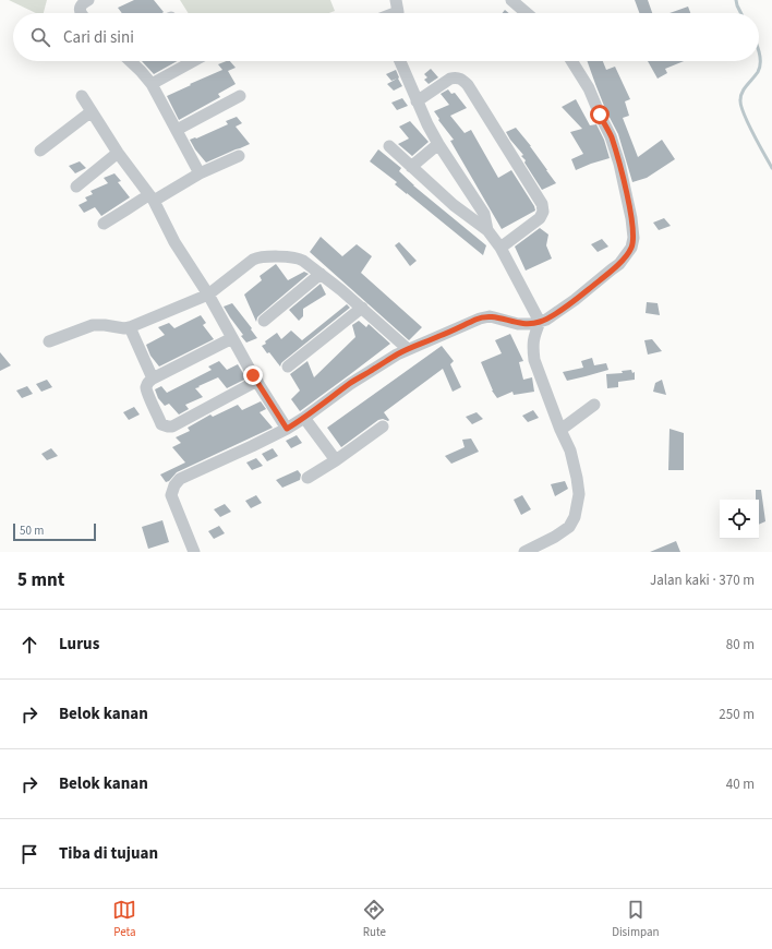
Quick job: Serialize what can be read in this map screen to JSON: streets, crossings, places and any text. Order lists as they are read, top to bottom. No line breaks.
{"scale_bar":"50 m","page":{"search":"Cari di sini","scale":"50 m","heading":["5 mnt","Jalan kaki · 370 m"],"list":[["Lurus","80 m"],["Belok kanan","250 m"],["Belok kanan","40 m"],"Tiba di tujuan"],"nav":["Peta","Rute","Disimpan"]}}
